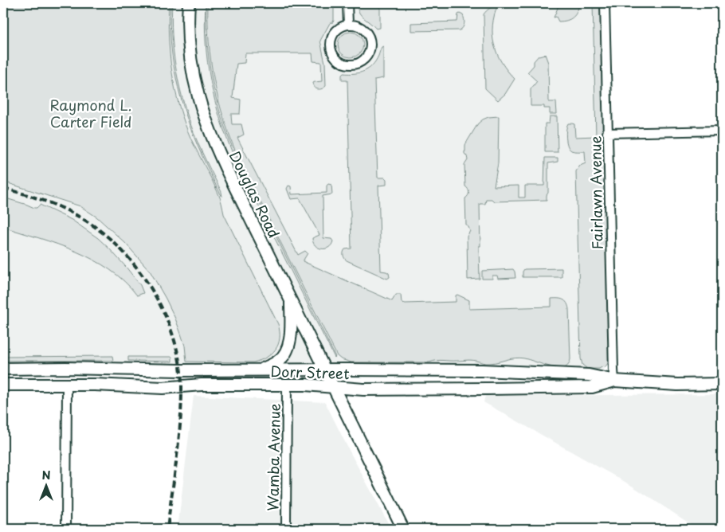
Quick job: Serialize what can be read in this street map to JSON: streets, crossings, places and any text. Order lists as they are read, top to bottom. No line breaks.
{"streets":{"main road":["Douglas Road","Dorr Street"],"street":["Fairlawn Avenue","Wamba Avenue"]},"crossings":[["Fairlawn Avenue","Dorr Street"],["Douglas Road","Dorr Street"],["Dorr Street","Wamba Avenue"]],"parks":["Raymond L. Carter Field"],"north":"top"}
